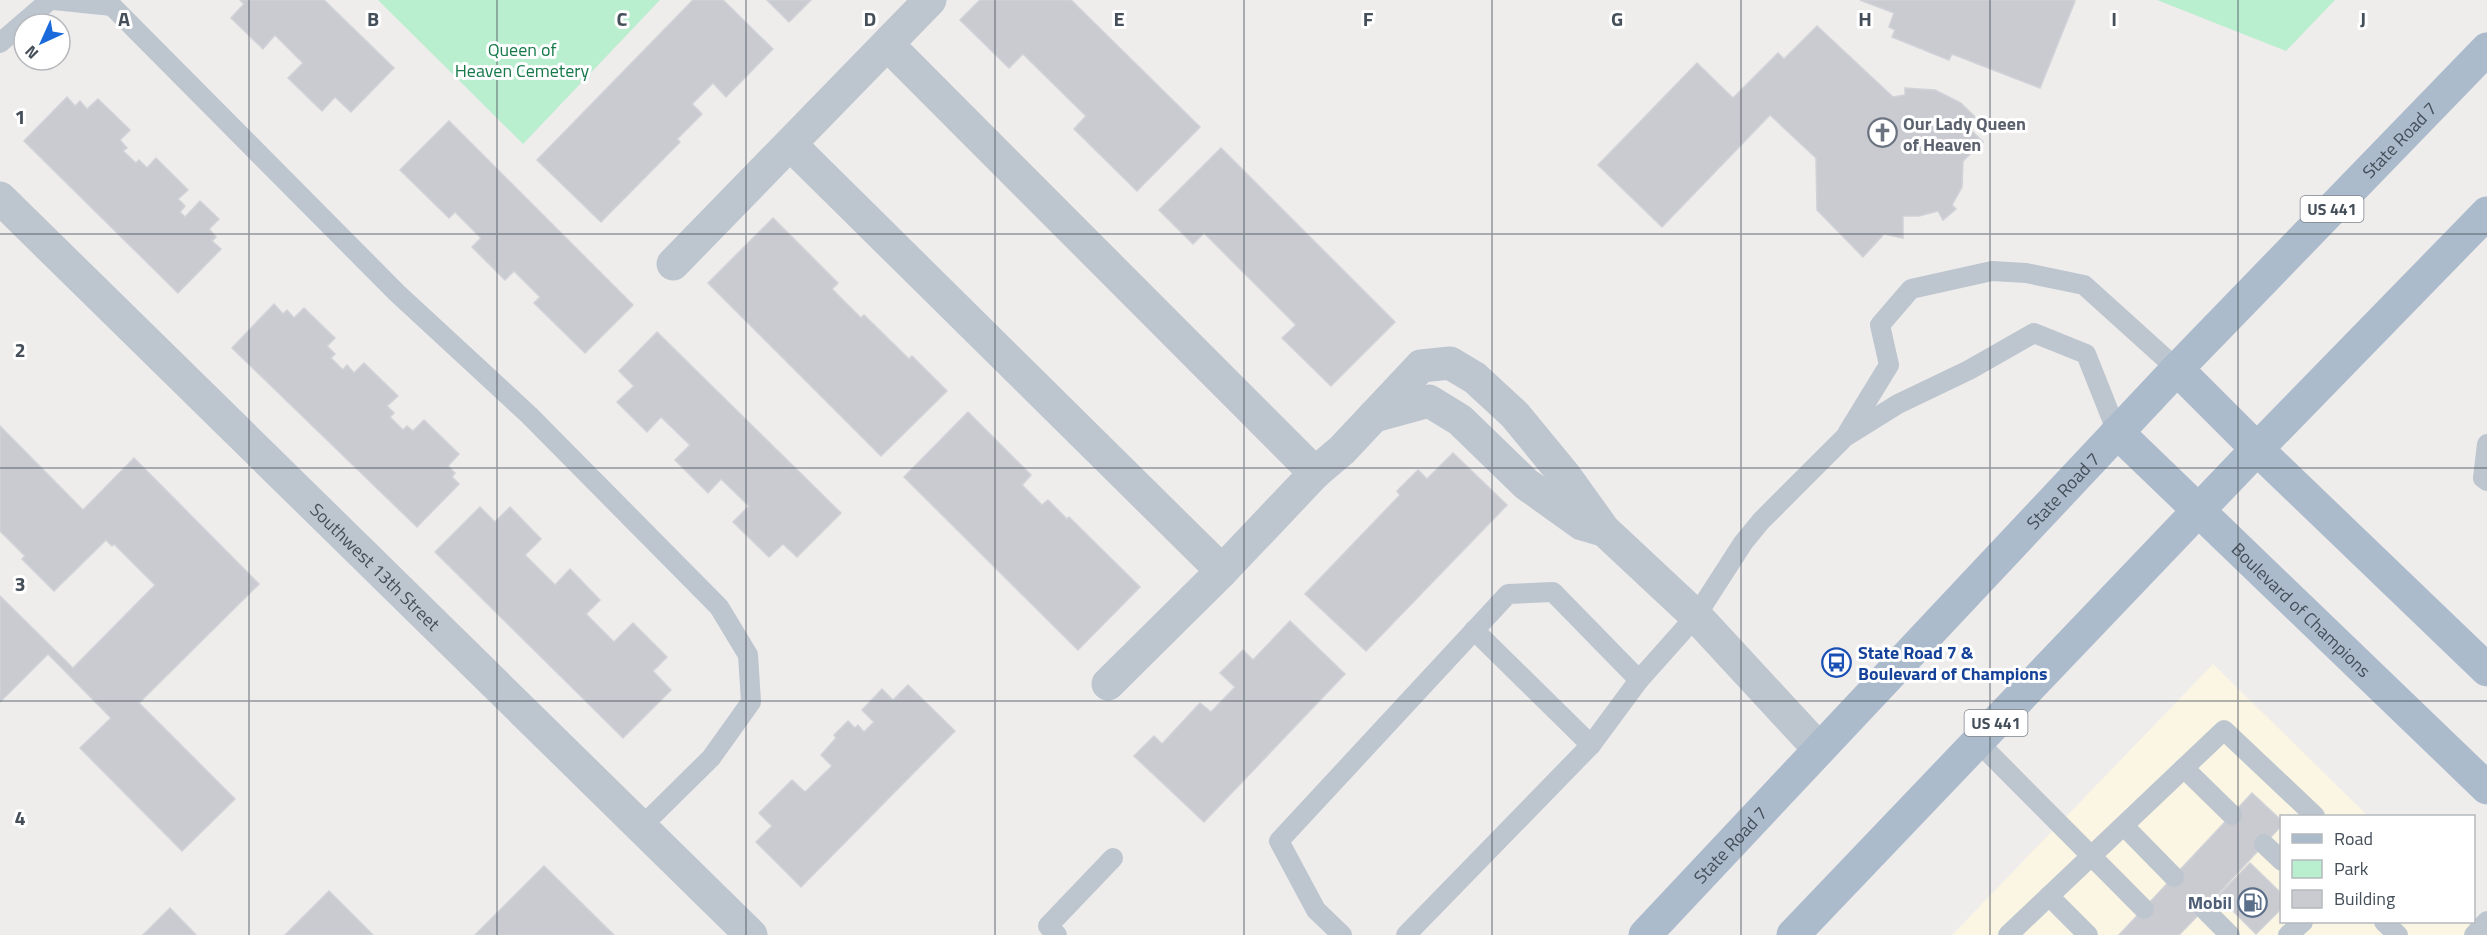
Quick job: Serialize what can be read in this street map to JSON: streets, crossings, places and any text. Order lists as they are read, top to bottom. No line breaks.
{"streets":{"main road":["State Road 7","US 441","Boulevard of Champions"],"street":["Southwest 13th Street"]},"crossings":[["State Road 7","Boulevard of Champions"],["US 441","Boulevard of Champions"]],"parks":["Queen of Heaven Cemetery"],"places":{"church":["Our Lady Queen of Heaven"],"bus stop":["State Road 7 & Boulevard of Champions"],"fuel station":["Mobil"]},"legend":["Road","Park","Building"],"north":"bottom left","grid":{"columns":["A","B","C","D","E","F","G","H","I","J"],"rows":["1","2","3","4"]}}
